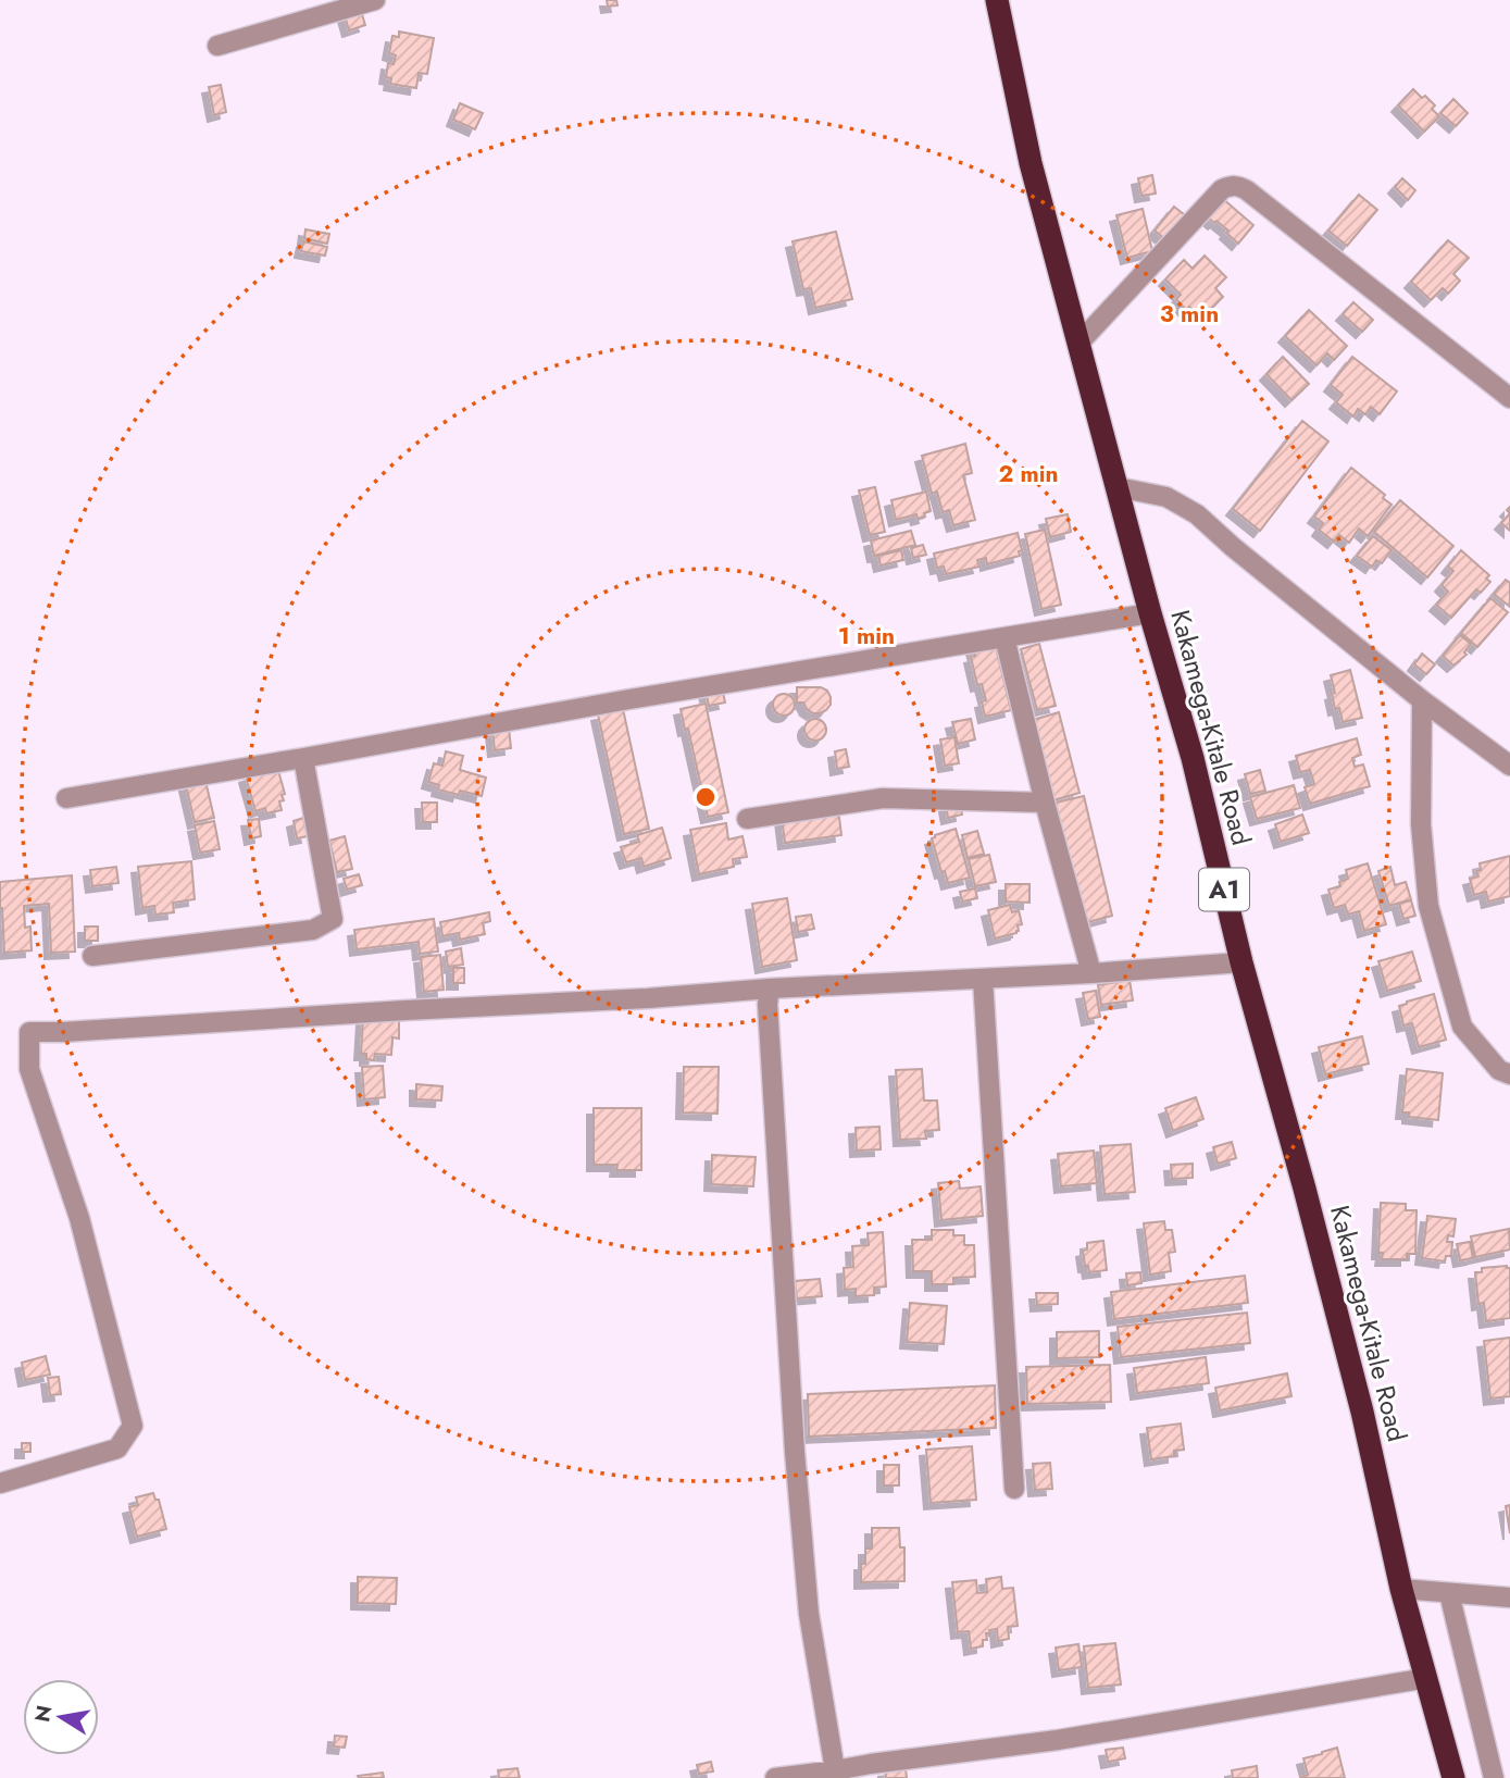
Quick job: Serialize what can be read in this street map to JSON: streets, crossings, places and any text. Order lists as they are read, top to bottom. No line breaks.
{"streets":{"highway":["Kakamega-Kitale Road","A1"]},"north":"left","rings":["3 min","2 min","1 min"]}
